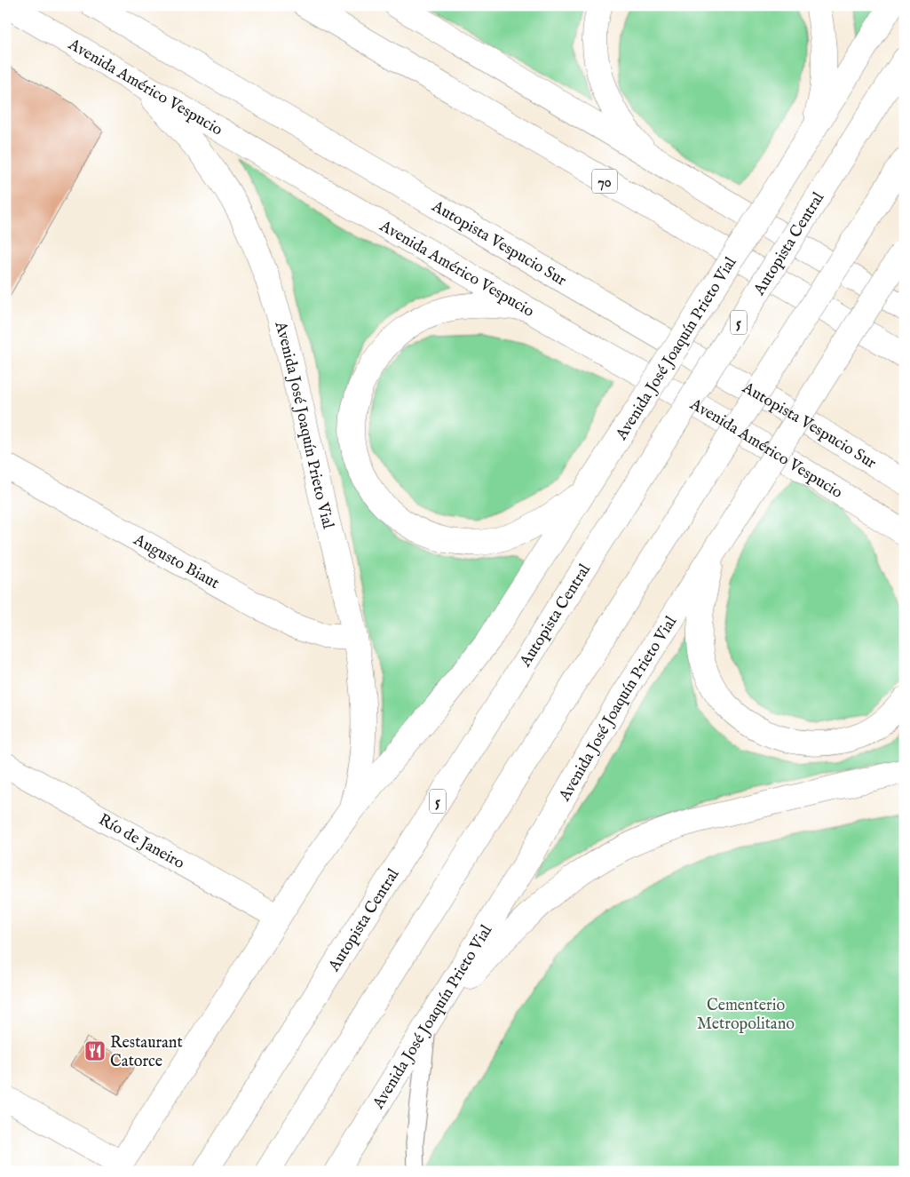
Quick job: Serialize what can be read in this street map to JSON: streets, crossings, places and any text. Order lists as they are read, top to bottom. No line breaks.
{"streets":{"main road":["Avenida Américo Vespucio","70","Autopista Vespucio Sur","Autopista Central","5","Avenida José Joaquín Prieto Vial","Augusto Biaut","Río de Janeiro"]},"crossings":[["Avenida Américo Vespucio","Avenida José Joaquín Prieto Vial"],["Avenida José Joaquín Prieto Vial","Augusto Biaut"],["Avenida José Joaquín Prieto Vial","Río de Janeiro"]],"parks":["Cementerio Metropolitano"],"places":{"restaurant":["Restaurant Catorce"]}}
